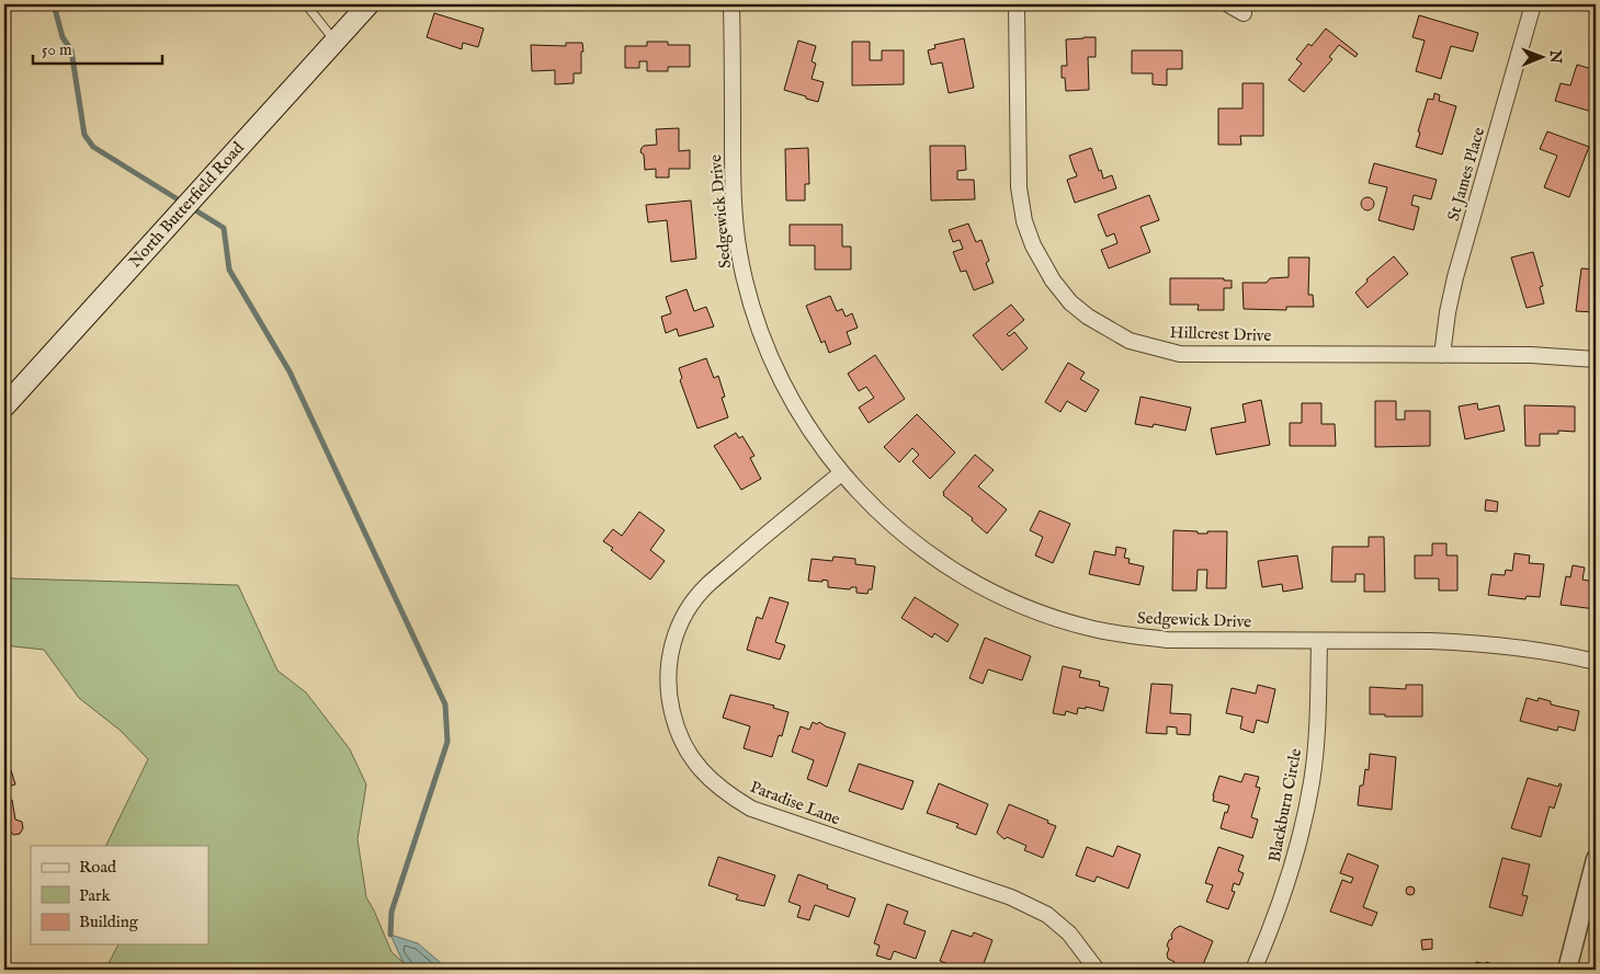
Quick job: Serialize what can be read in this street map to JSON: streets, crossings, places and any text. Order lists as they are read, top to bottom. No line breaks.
{"streets":{"main road":["North Butterfield Road"],"street":["St James Place","Sedgewick Drive","Hillcrest Drive","Paradise Lane","Blackburn Circle"]},"crossings":[["St James Place","Hillcrest Drive"],["Sedgewick Drive","Paradise Lane"],["Sedgewick Drive","Blackburn Circle"]],"legend":["Road","Park","Building"],"scale_bar":"50 m","north":"right"}
